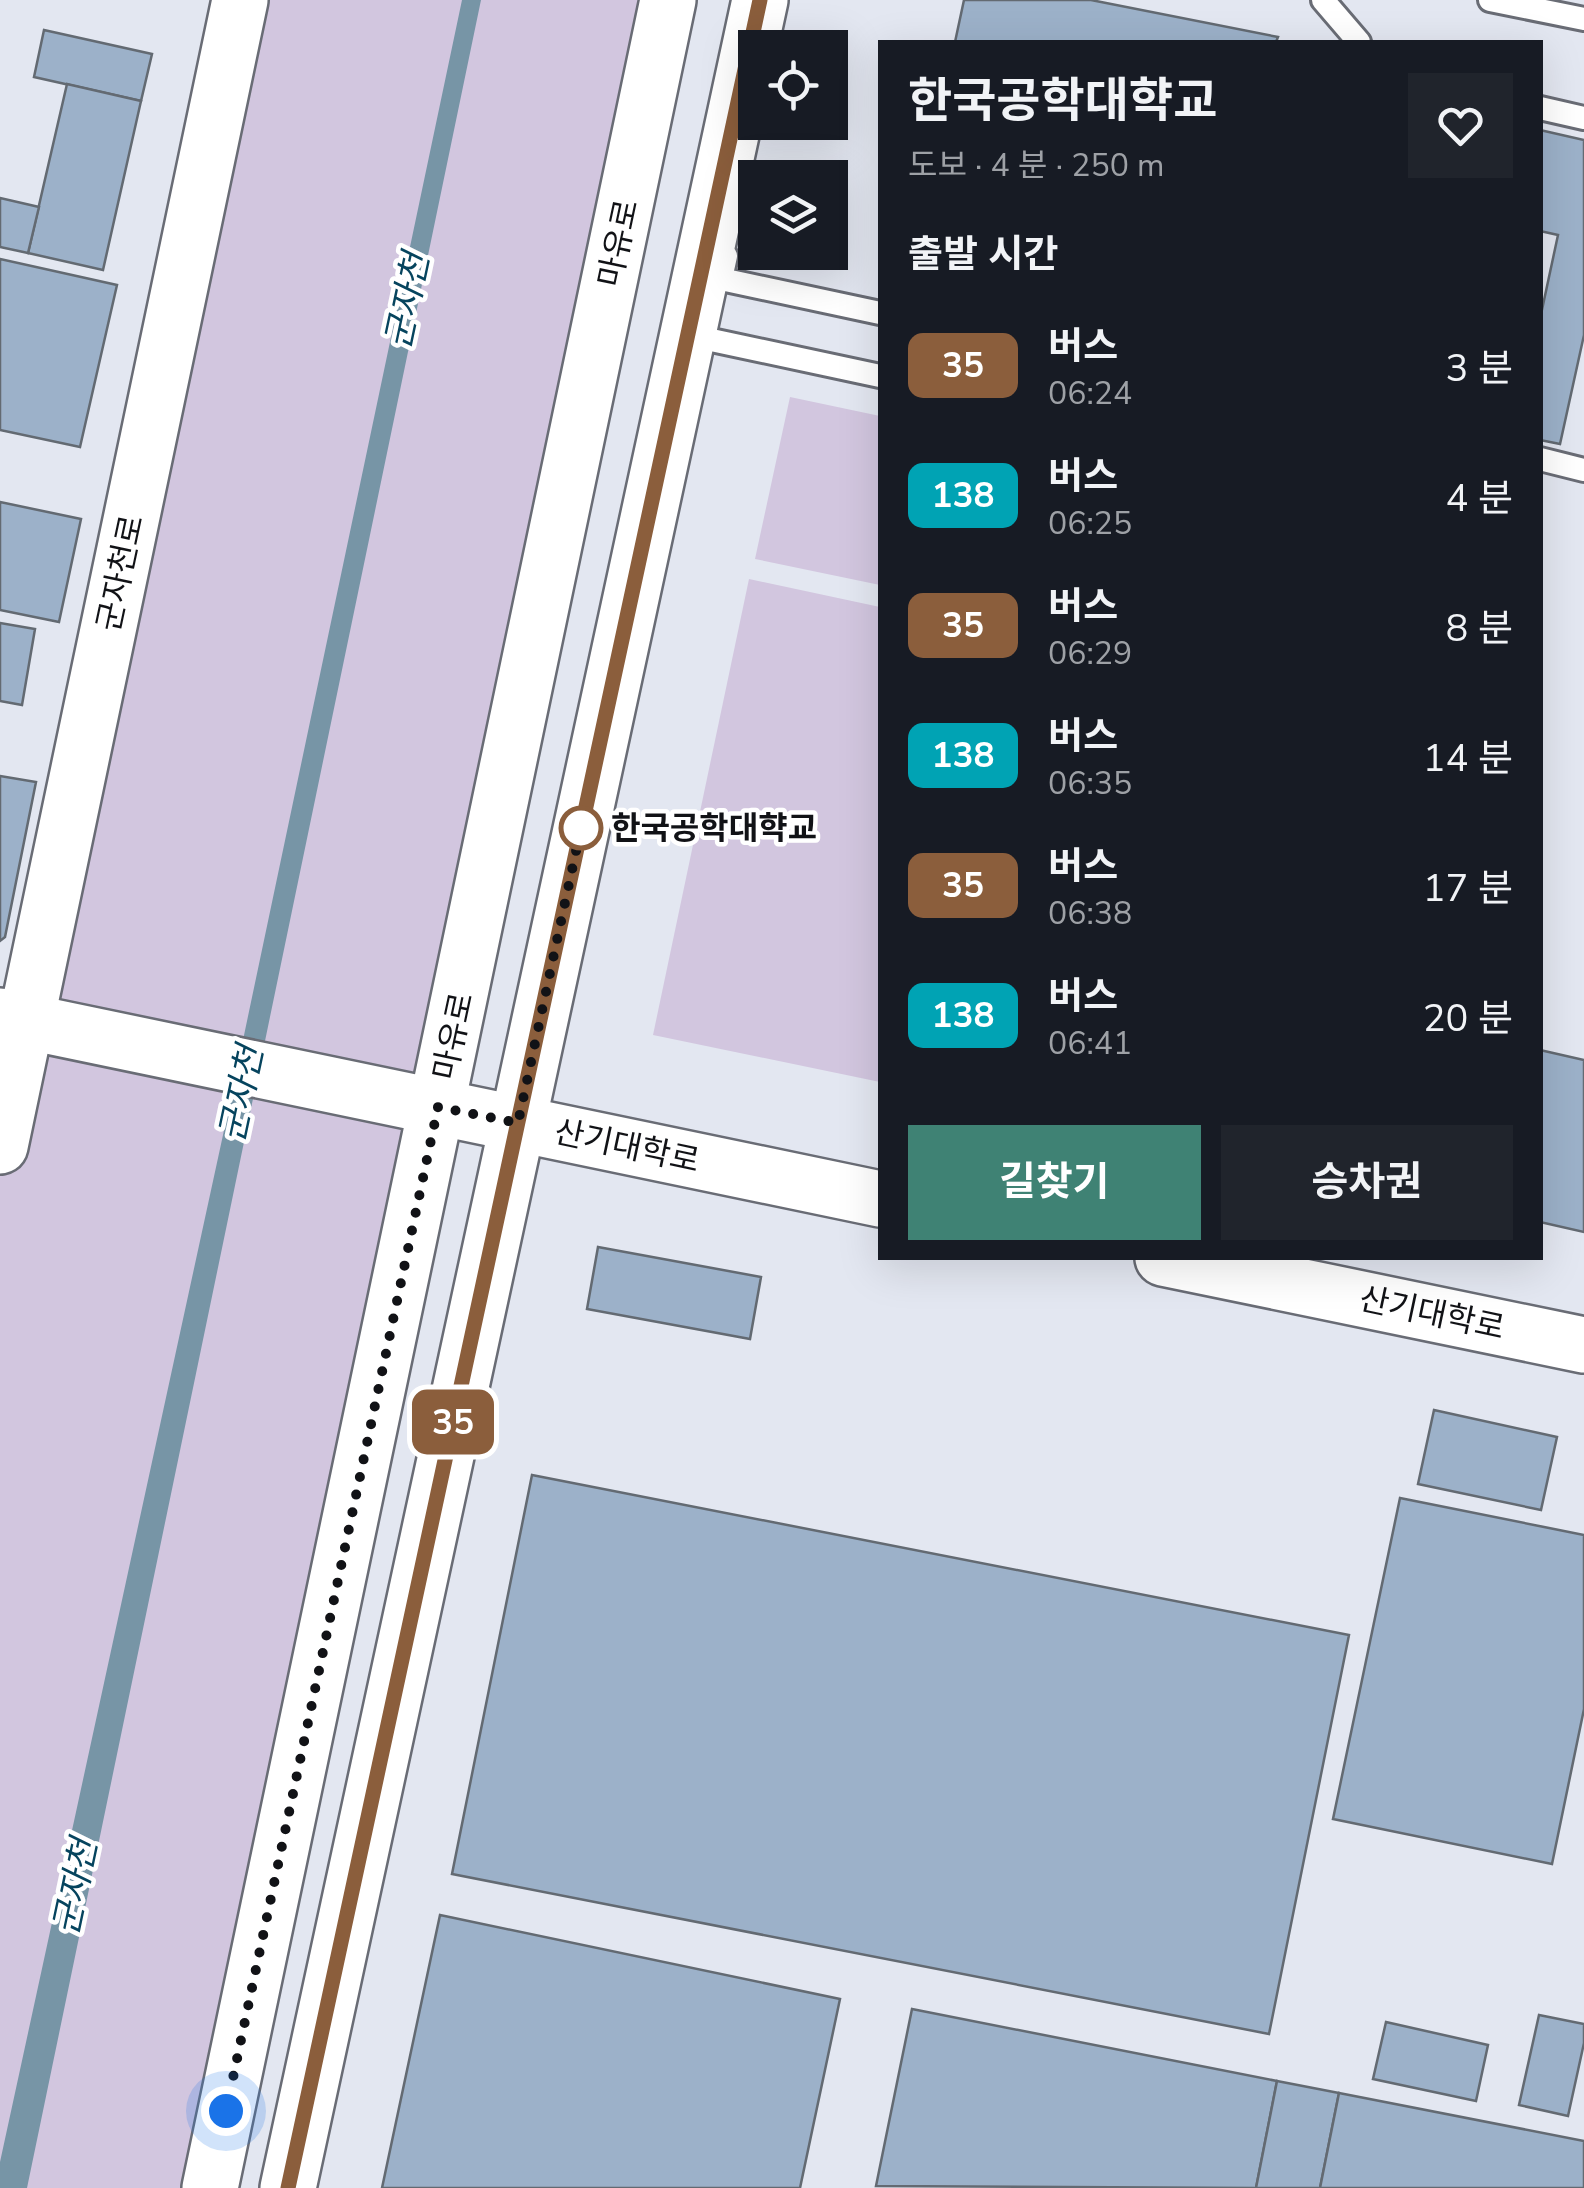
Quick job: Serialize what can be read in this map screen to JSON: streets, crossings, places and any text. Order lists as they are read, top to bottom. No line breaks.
{"streets":{"street":["마유로","군자천로","산기대학로"]},"crossings":[["마유로","산기대학로"],["군자천로","산기대학로"]],"water":["군자천"],"places":["한국공학대햑교"],"lines":["bus line 35"],"page":{"on_map":"35","heading":[["한국공학대햑교","도보 · 4 분 · 250 m"],"출발 시간"],"list":[{"mark":"35","name":"버스","note":"06:24","value":"3 분"},{"mark":"138","name":"버스","note":"06:25","value":"4 분"},{"mark":"35","name":"버스","note":"06:29","value":"8 분"},{"mark":"138","name":"버스","note":"06:35","value":"14 분"},{"mark":"35","name":"버스","note":"06:38","value":"17 분"},{"mark":"138","name":"버스","note":"06:41","value":"20 분"}],"buttons":["길찾기","승차권"]}}
